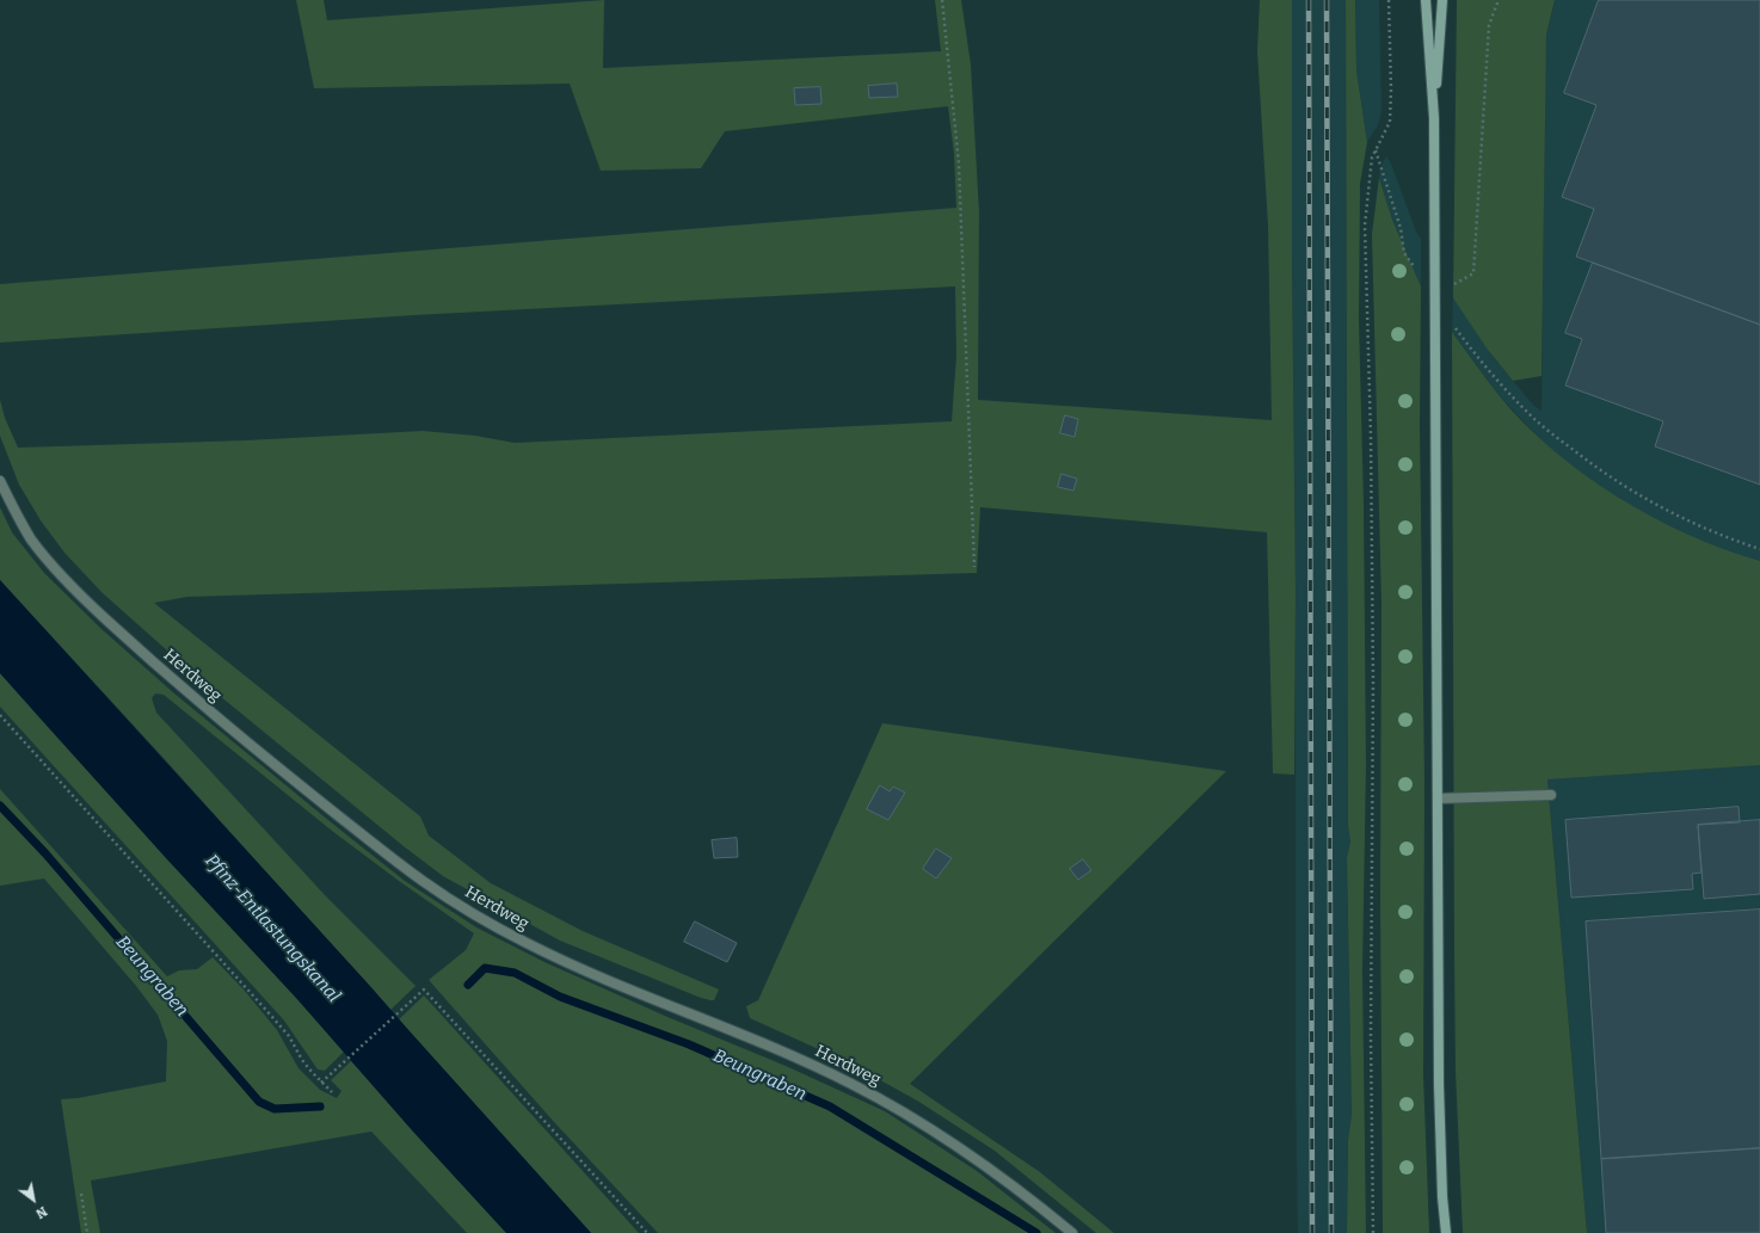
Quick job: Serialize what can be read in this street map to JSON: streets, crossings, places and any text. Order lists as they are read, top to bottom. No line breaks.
{"streets":{"street":["Herdweg"]},"water":["Pfinz-Entlastungskanal","Beungraben"],"north":"bottom right"}
